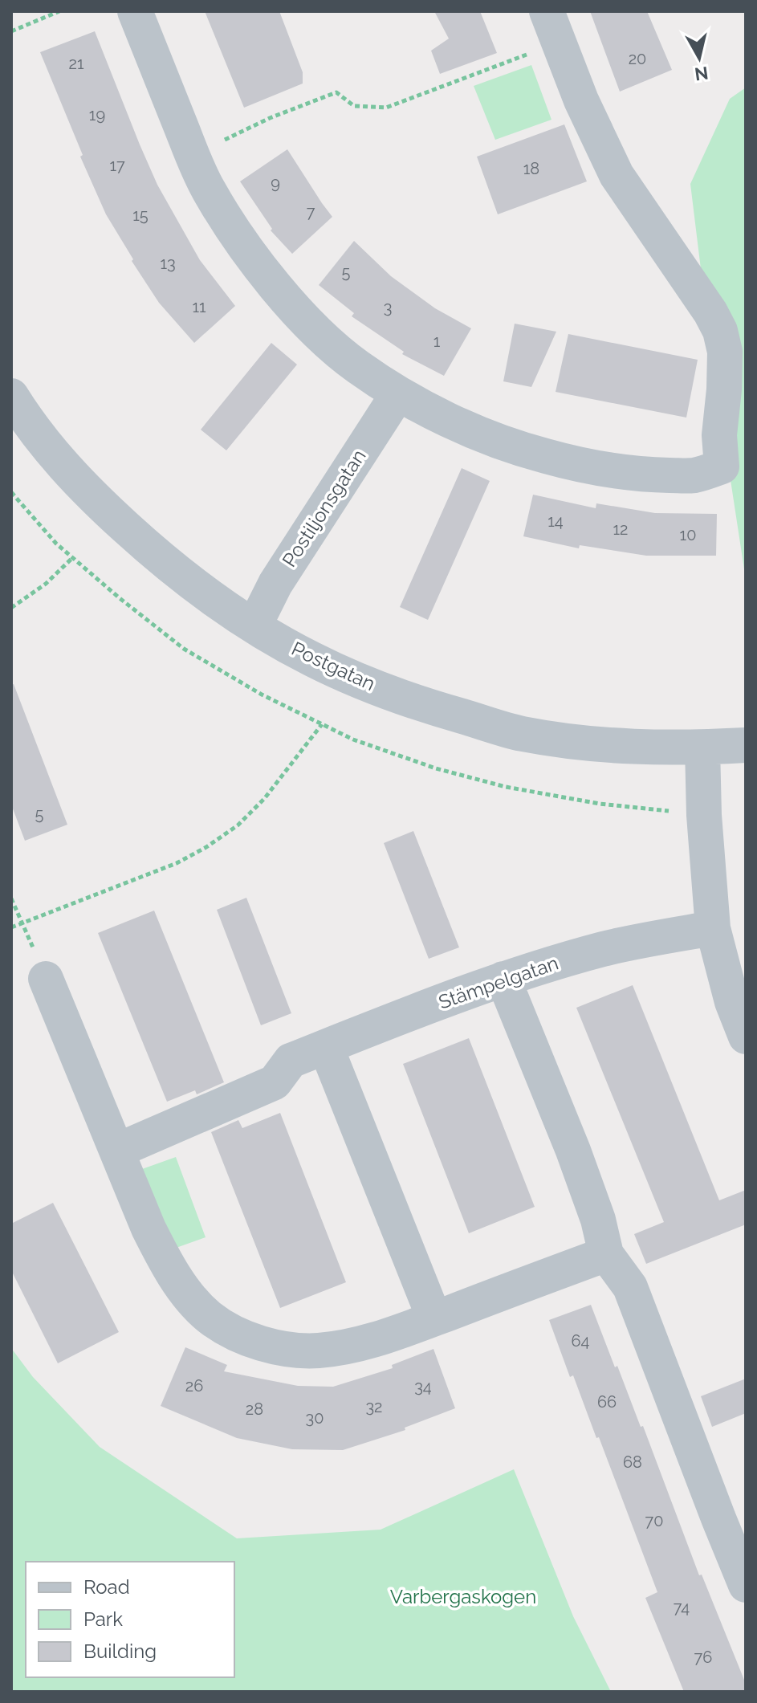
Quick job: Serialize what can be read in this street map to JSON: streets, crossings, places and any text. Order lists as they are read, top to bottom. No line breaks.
{"streets":{"street":["Postiljonsgatan","Postgatan","Stämpelgatan"]},"crossings":[["Postiljonsgatan","Postgatan"]],"parks":["Varbergaskogen"],"house_numbers":["20","21","19","17","18","9","7","15","13","5","11","3","1","14","12","10","5","64","26","34","66","32","28","30","68","70","74","76"],"legend":["Road","Park","Building"],"north":"bottom"}
